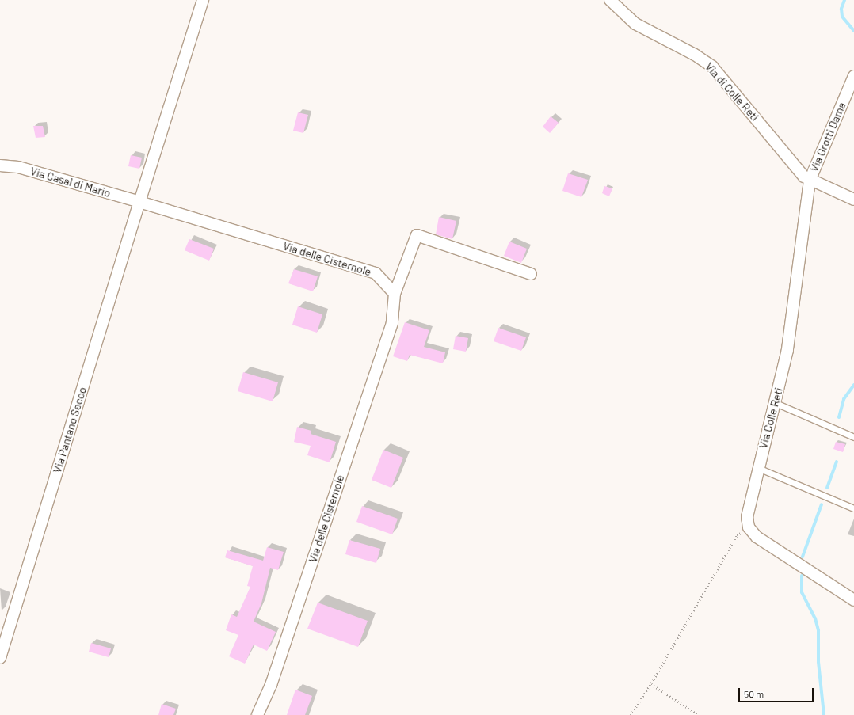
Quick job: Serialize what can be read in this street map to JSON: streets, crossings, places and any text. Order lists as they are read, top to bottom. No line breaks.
{"streets":{"street":["Via di Colle Reti","Via Grotti Dama","Via Casal di Mario","Via delle Cisternole","Via Colle Reti","Via Pantano Secco"]},"crossings":[["Via di Colle Reti","Via Grotti Dama"],["Via di Colle Reti","Via Colle Reti"],["Via Grotti Dama","Via Colle Reti"],["Via Casal di Mario","Via delle Cisternole"],["Via Casal di Mario","Via Pantano Secco"],["Via delle Cisternole","Via Pantano Secco"]],"scale_bar":"50 m"}
